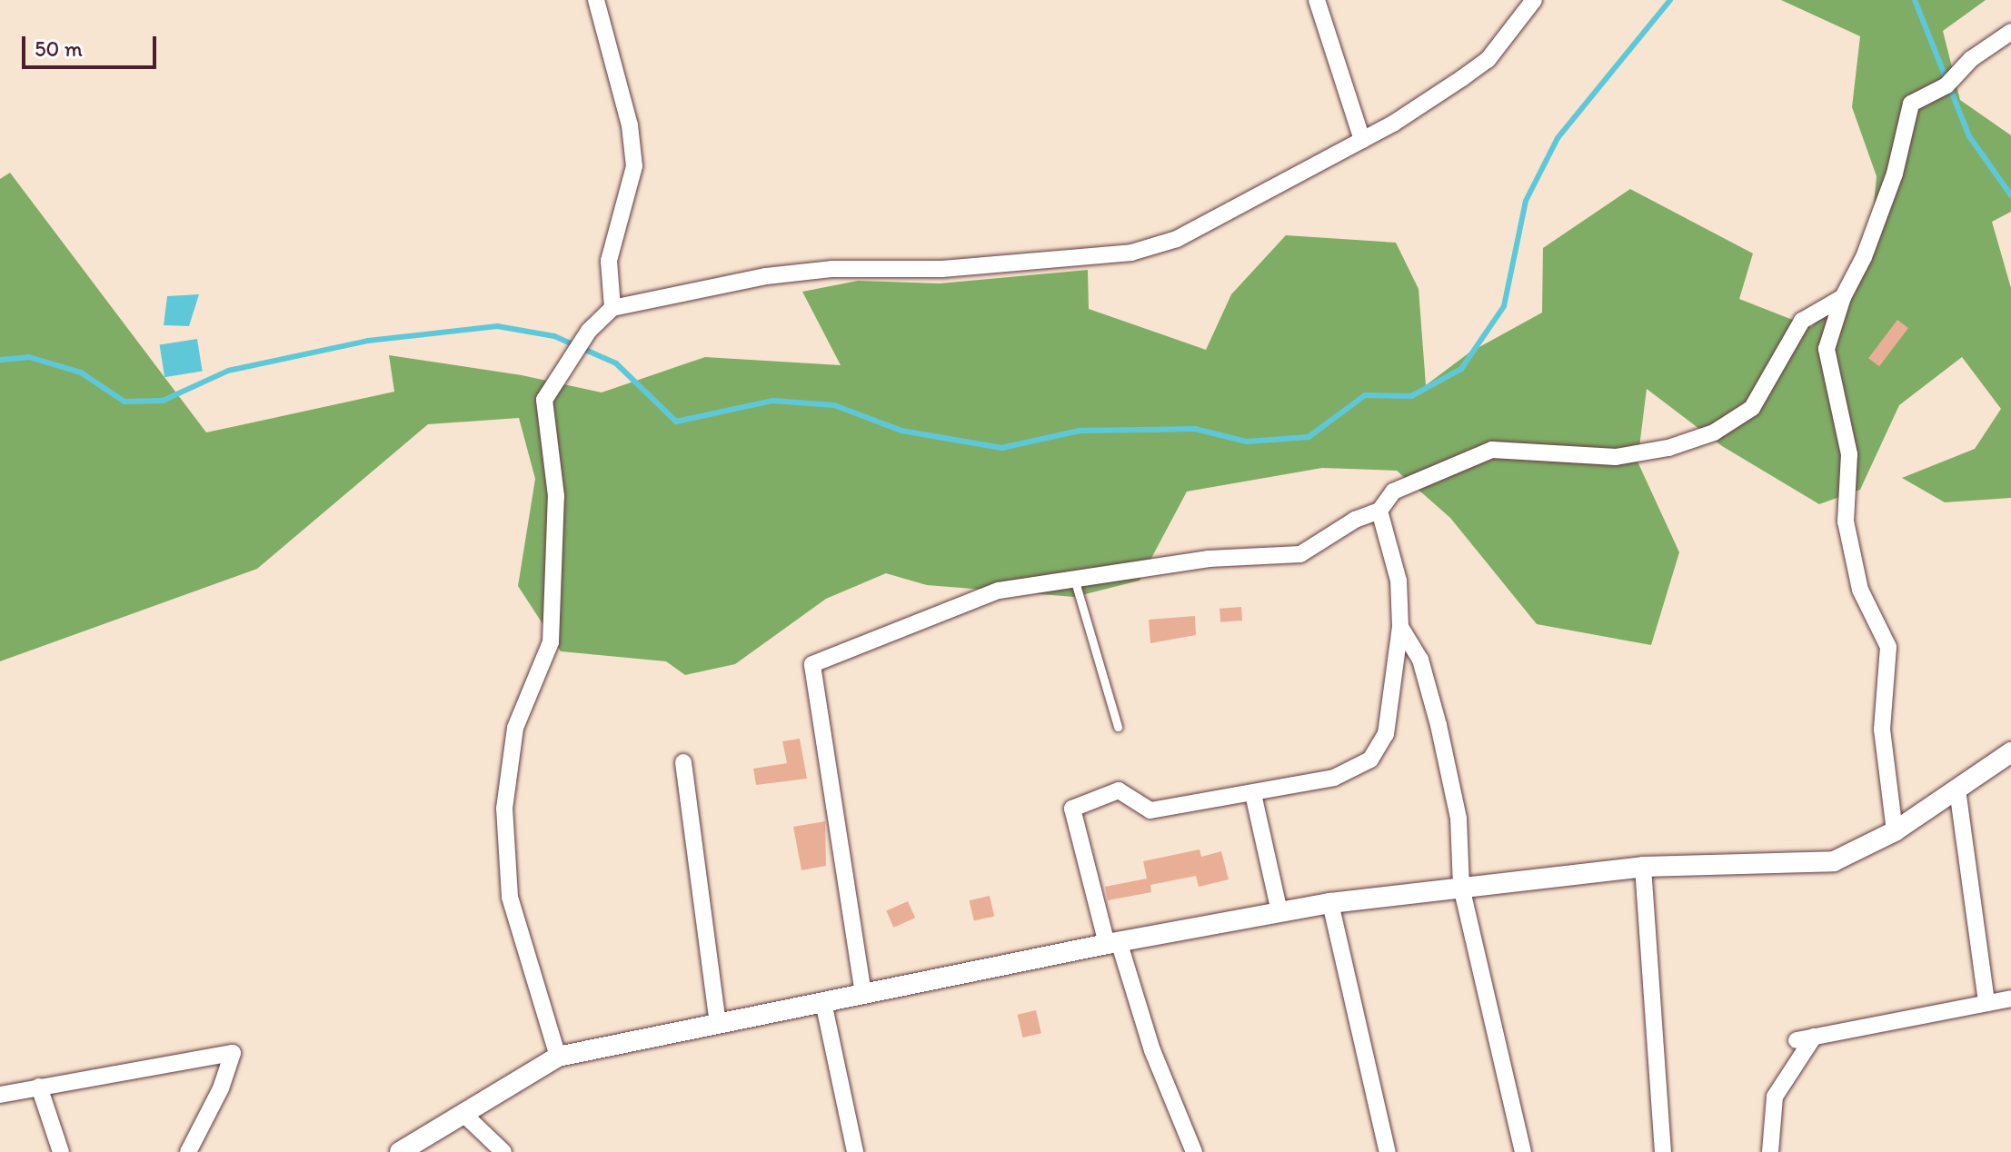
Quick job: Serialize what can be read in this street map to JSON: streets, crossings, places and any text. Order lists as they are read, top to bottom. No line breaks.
{"scale_bar":"50 m"}
